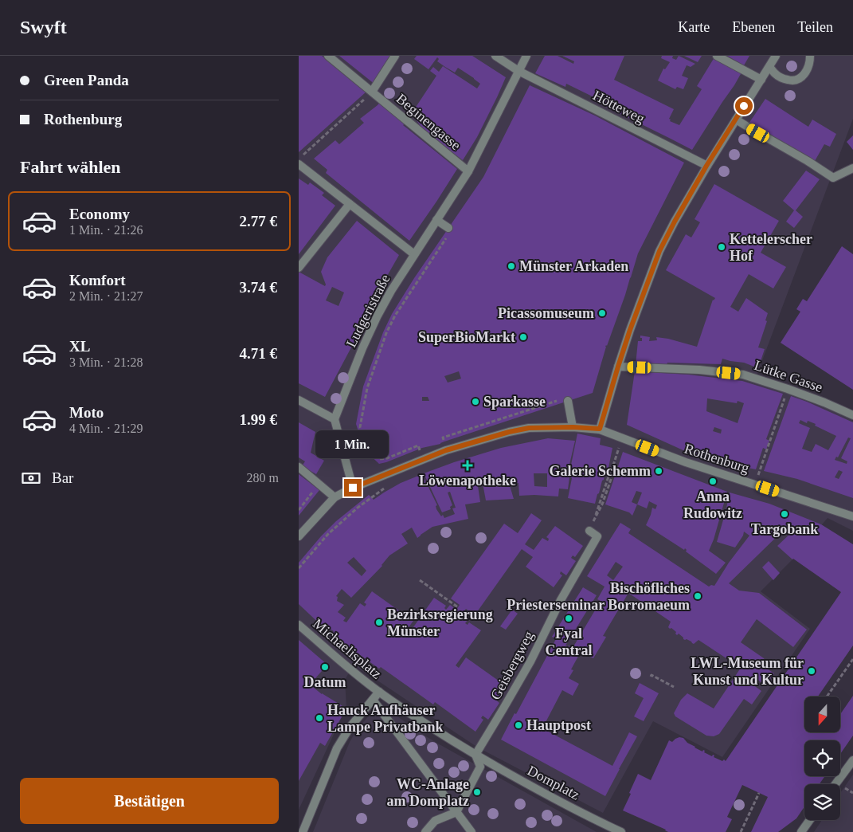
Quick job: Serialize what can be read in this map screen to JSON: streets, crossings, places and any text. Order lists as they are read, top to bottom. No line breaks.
{"streets":{"street":["Hötteweg","Beginengasse","Ludgeristraße","Lütke Gasse","Rothenburg","Michaelisplatz","Geisbergweg","Domplatz"]},"crossings":[["Hötteweg","Ludgeristraße"],["Beginengasse","Ludgeristraße"],["Michaelisplatz","Domplatz"],["Geisbergweg","Domplatz"]],"places":{"other":["Kettelerscher Hof","Münster Arkaden","Picassomuseum","SuperBioMarkt","Sparkasse","Galerie Schemm","Anna Rudowitz","Targobank","Bischöfliches Priesterseminar Borromaeum","Fyal Central","Bezirksregierung Münster","Datum","LWL-Museum für Kunst und Kultur","Hauck Aufhäuser Lampe Privatbank","Hauptpost","WC-Anlage am Domplatz"],"health":["Löwenapotheke"]},"north":"bottom","page":{"header":"Swyft","nav":["Karte","Ebenen","Teilen"],"banner":["Green Panda","Rothenburg"],"heading":"Fahrt wählen","list":[{"name":"Economy","note":"1 Min. · 21:26","value":"2.77 €"},{"name":"Komfort","note":"2 Min. · 21:27","value":"3.74 €"},{"name":"XL","note":"3 Min. · 21:28","value":"4.71 €"},{"name":"Moto","note":"4 Min. · 21:29","value":"1.99 €"}],"bubble":"1 Min.","pay":["Bar","280 m"],"buttons":"Bestätigen"}}
